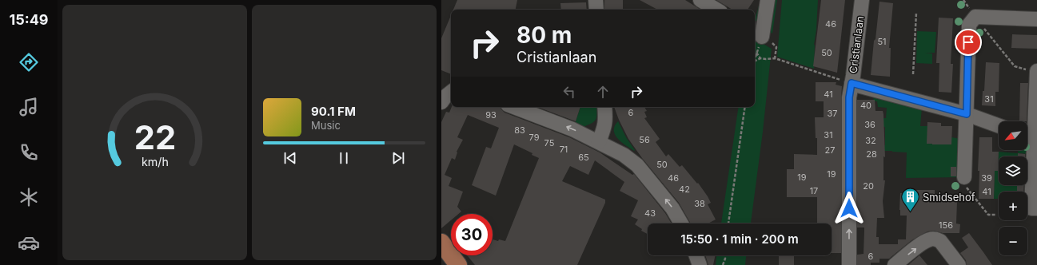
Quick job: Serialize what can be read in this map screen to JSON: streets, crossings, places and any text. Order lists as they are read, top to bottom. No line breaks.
{"streets":{"street":["Cristianlaan"]},"places":{"building":["Smidsehof"]},"house_numbers":["46","51","50","41","31","40","6","37","93","36","83","31","79","56","32","75","71","27","28","65","50","19","19","46","39","20","42","17","41","38","43","156","6"],"north":"bottom left","page":{"tabs":"15:49","turn":["80 m","Cristianlaan"],"song":["90.1 FM","Music"],"map_buttons":["+","−"],"limit":"30","trip":"15:50 · 1 min · 200 m","gauge":["22","km/h"]}}
